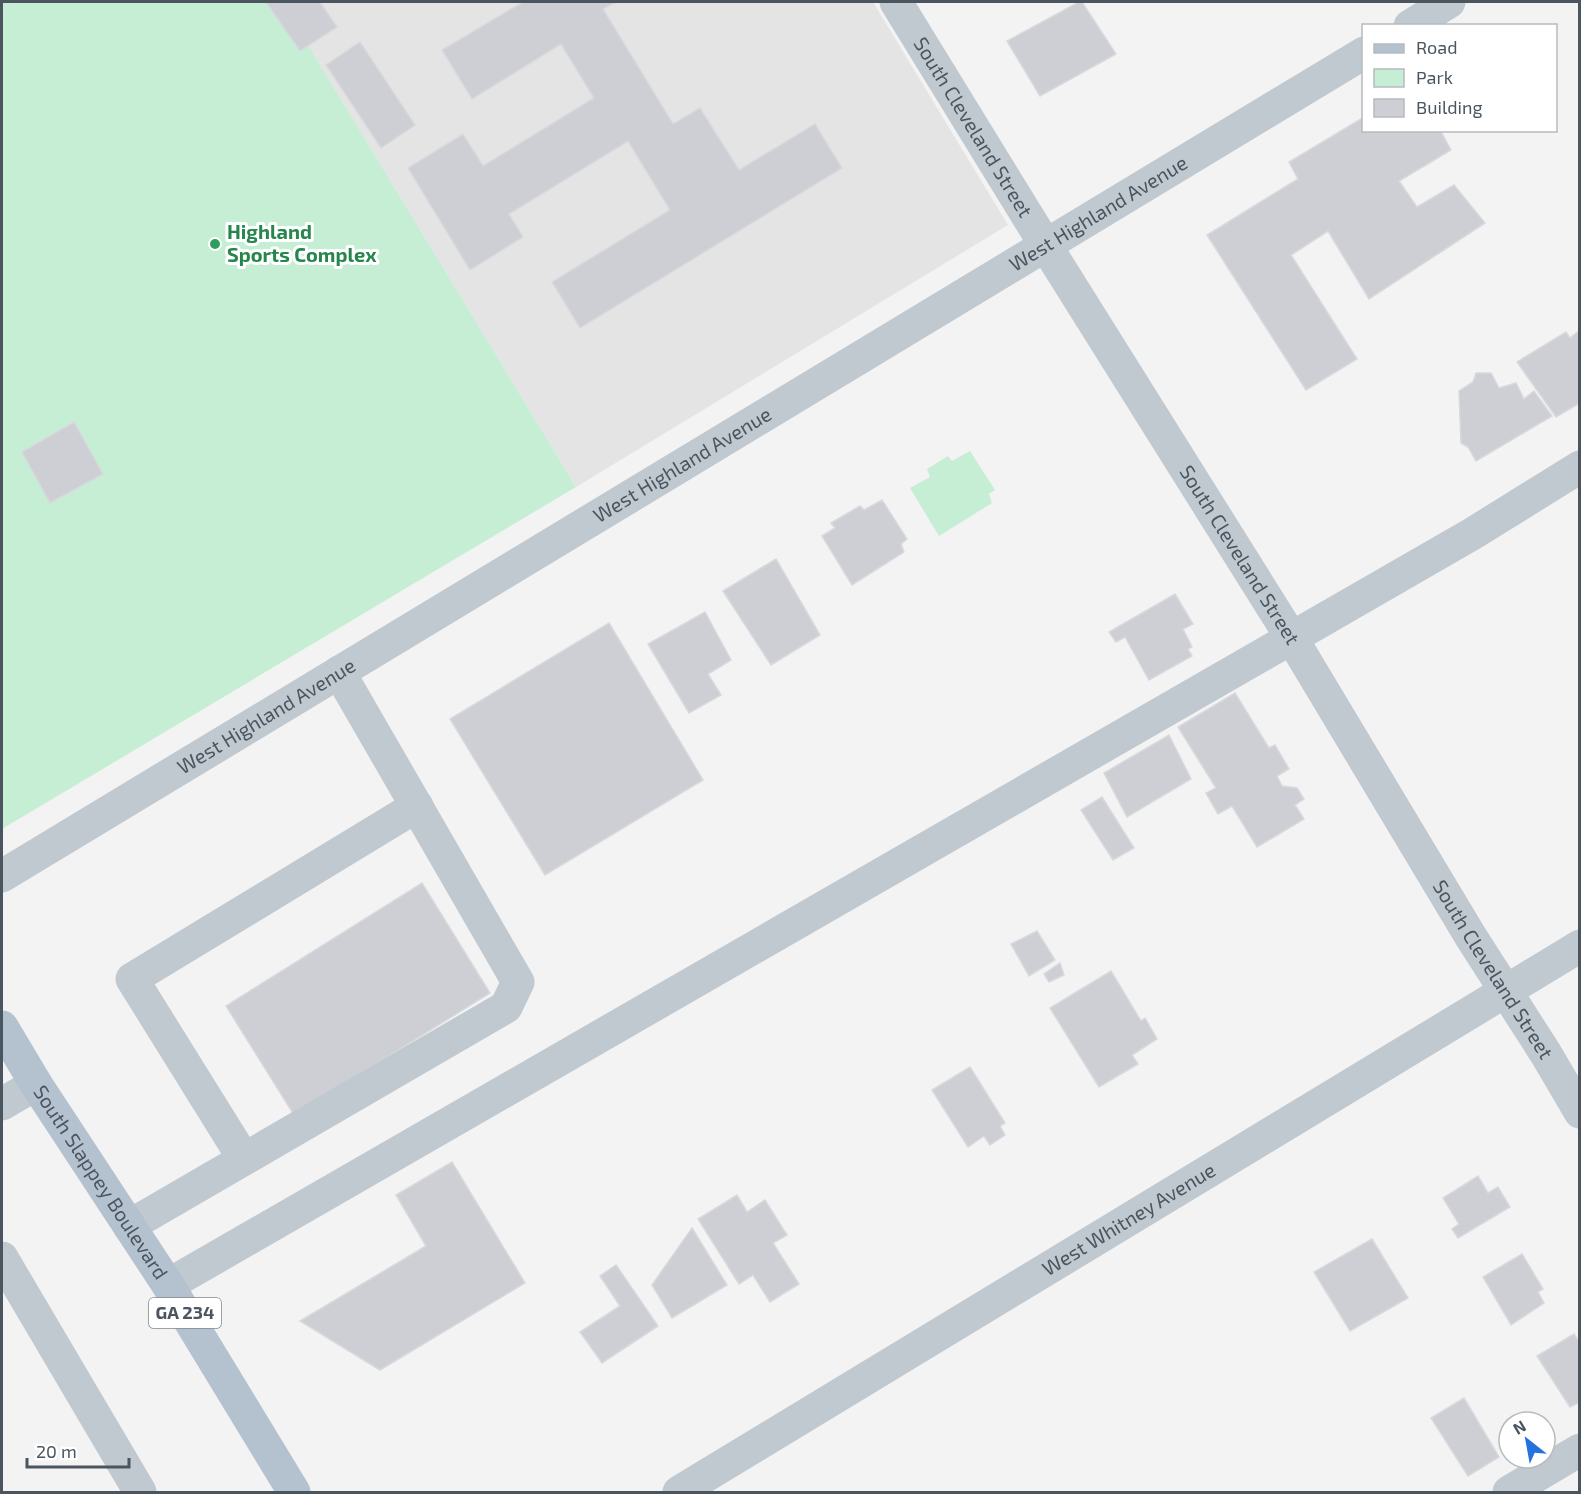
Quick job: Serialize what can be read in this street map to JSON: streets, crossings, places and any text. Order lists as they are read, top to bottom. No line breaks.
{"streets":{"main road":["South Slappey Boulevard","GA 234"],"street":["South Cleveland Street","West Highland Avenue","West Whitney Avenue"]},"crossings":[["South Cleveland Street","West Highland Avenue"],["South Cleveland Street","West Whitney Avenue"]],"places":["Highland Sports Complex"],"legend":["Road","Park","Building"],"scale_bar":"20 m","north":"top left"}
